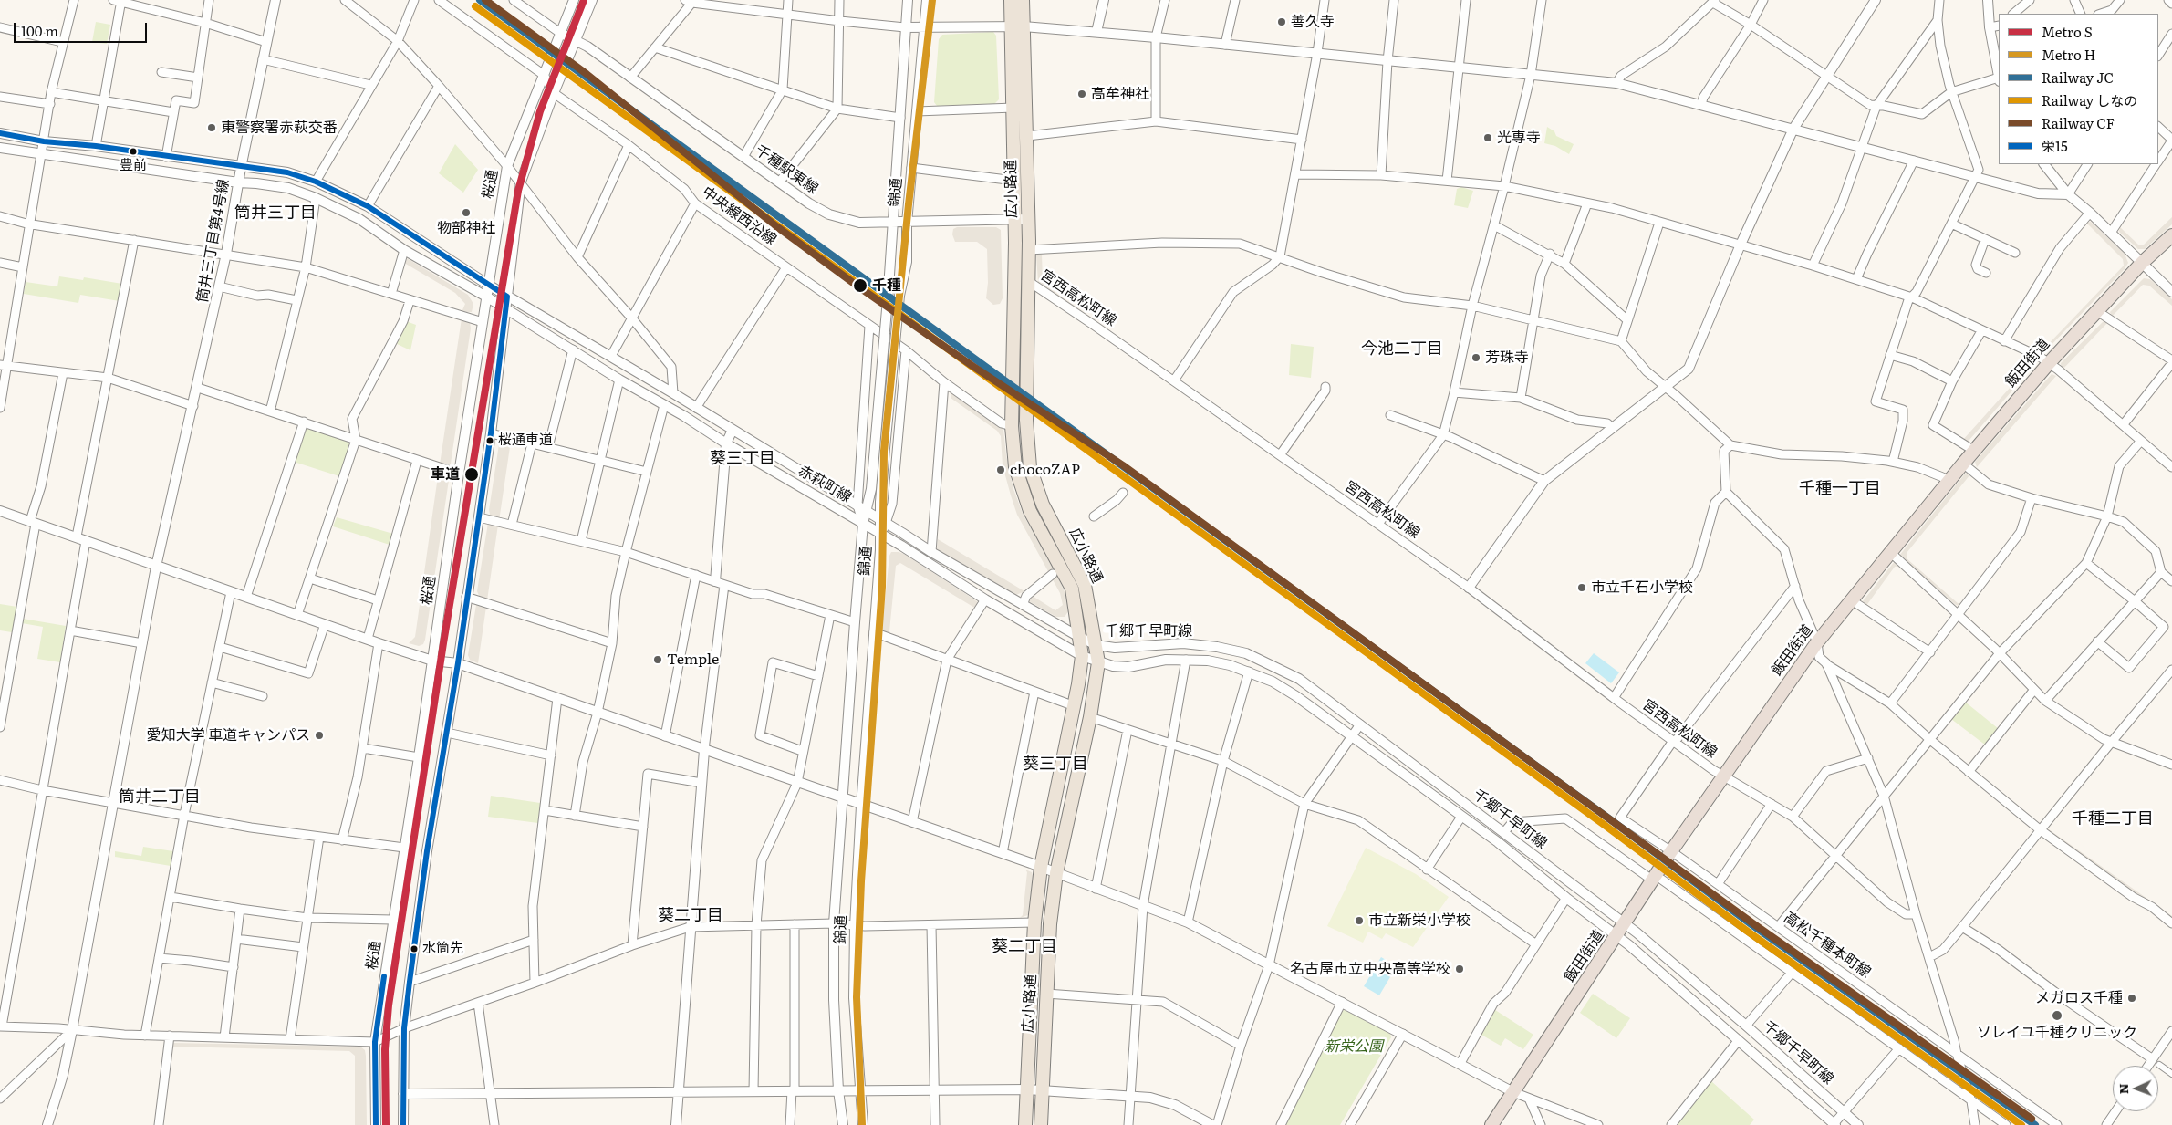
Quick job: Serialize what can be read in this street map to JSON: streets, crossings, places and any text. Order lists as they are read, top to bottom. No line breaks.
{"streets":{"highway":["飯田街道"],"main road":["広小路通"],"street":["千種駅東線","桜通","錦通","中央線西沿線","筒井三丁目第4号線","宮西高松町線","赤萩町線","千郷千早町線","高松千種本町線"]},"crossings":[["千種駅東線","桜通"],["千種駅東線","広小路通"],["千種駅東線","錦通"],["桜通","中央線西沿線"],["桜通","赤萩町線"],["広小路通","中央線西沿線"],["広小路通","宮西高松町線"],["広小路通","赤萩町線"],["広小路通","千郷千早町線"],["錦通","赤萩町線"],["筒井三丁目第4号線","赤萩町線"],["宮西高松町線","飯田街道"],["宮西高松町線","高松千種本町線"],["飯田街道","千郷千早町線"],["飯田街道","高松千種本町線"],["赤萩町線","千郷千早町線"]],"districts":["筒井三丁目","今池二丁目","葵三丁目","千種一丁目","葵三丁目","筒井二丁目","千種二丁目","葵二丁目","葵二丁目"],"parks":["新栄公園"],"places":["善久寺","高牟神社","東警察署赤萩交番","光専寺","豊前","物部神社","千種","芳珠寺","桜通車道","chocoZAP","車道","市立千石小学校","Temple","愛知大学 車道キャンパス","市立新栄小学校","水筒先","名古屋市立中央高等学校","メガロス千種","ソレイユ千種クリニック"],"lines":["metro line S","metro line H","rail line JC","rail line CF","rail line しなの","transit line 栄15"],"legend":["Metro S","Metro H","Railway JC","Railway しなの","Railway CF","栄15"],"scale_bar":"100 m","north":"left"}
